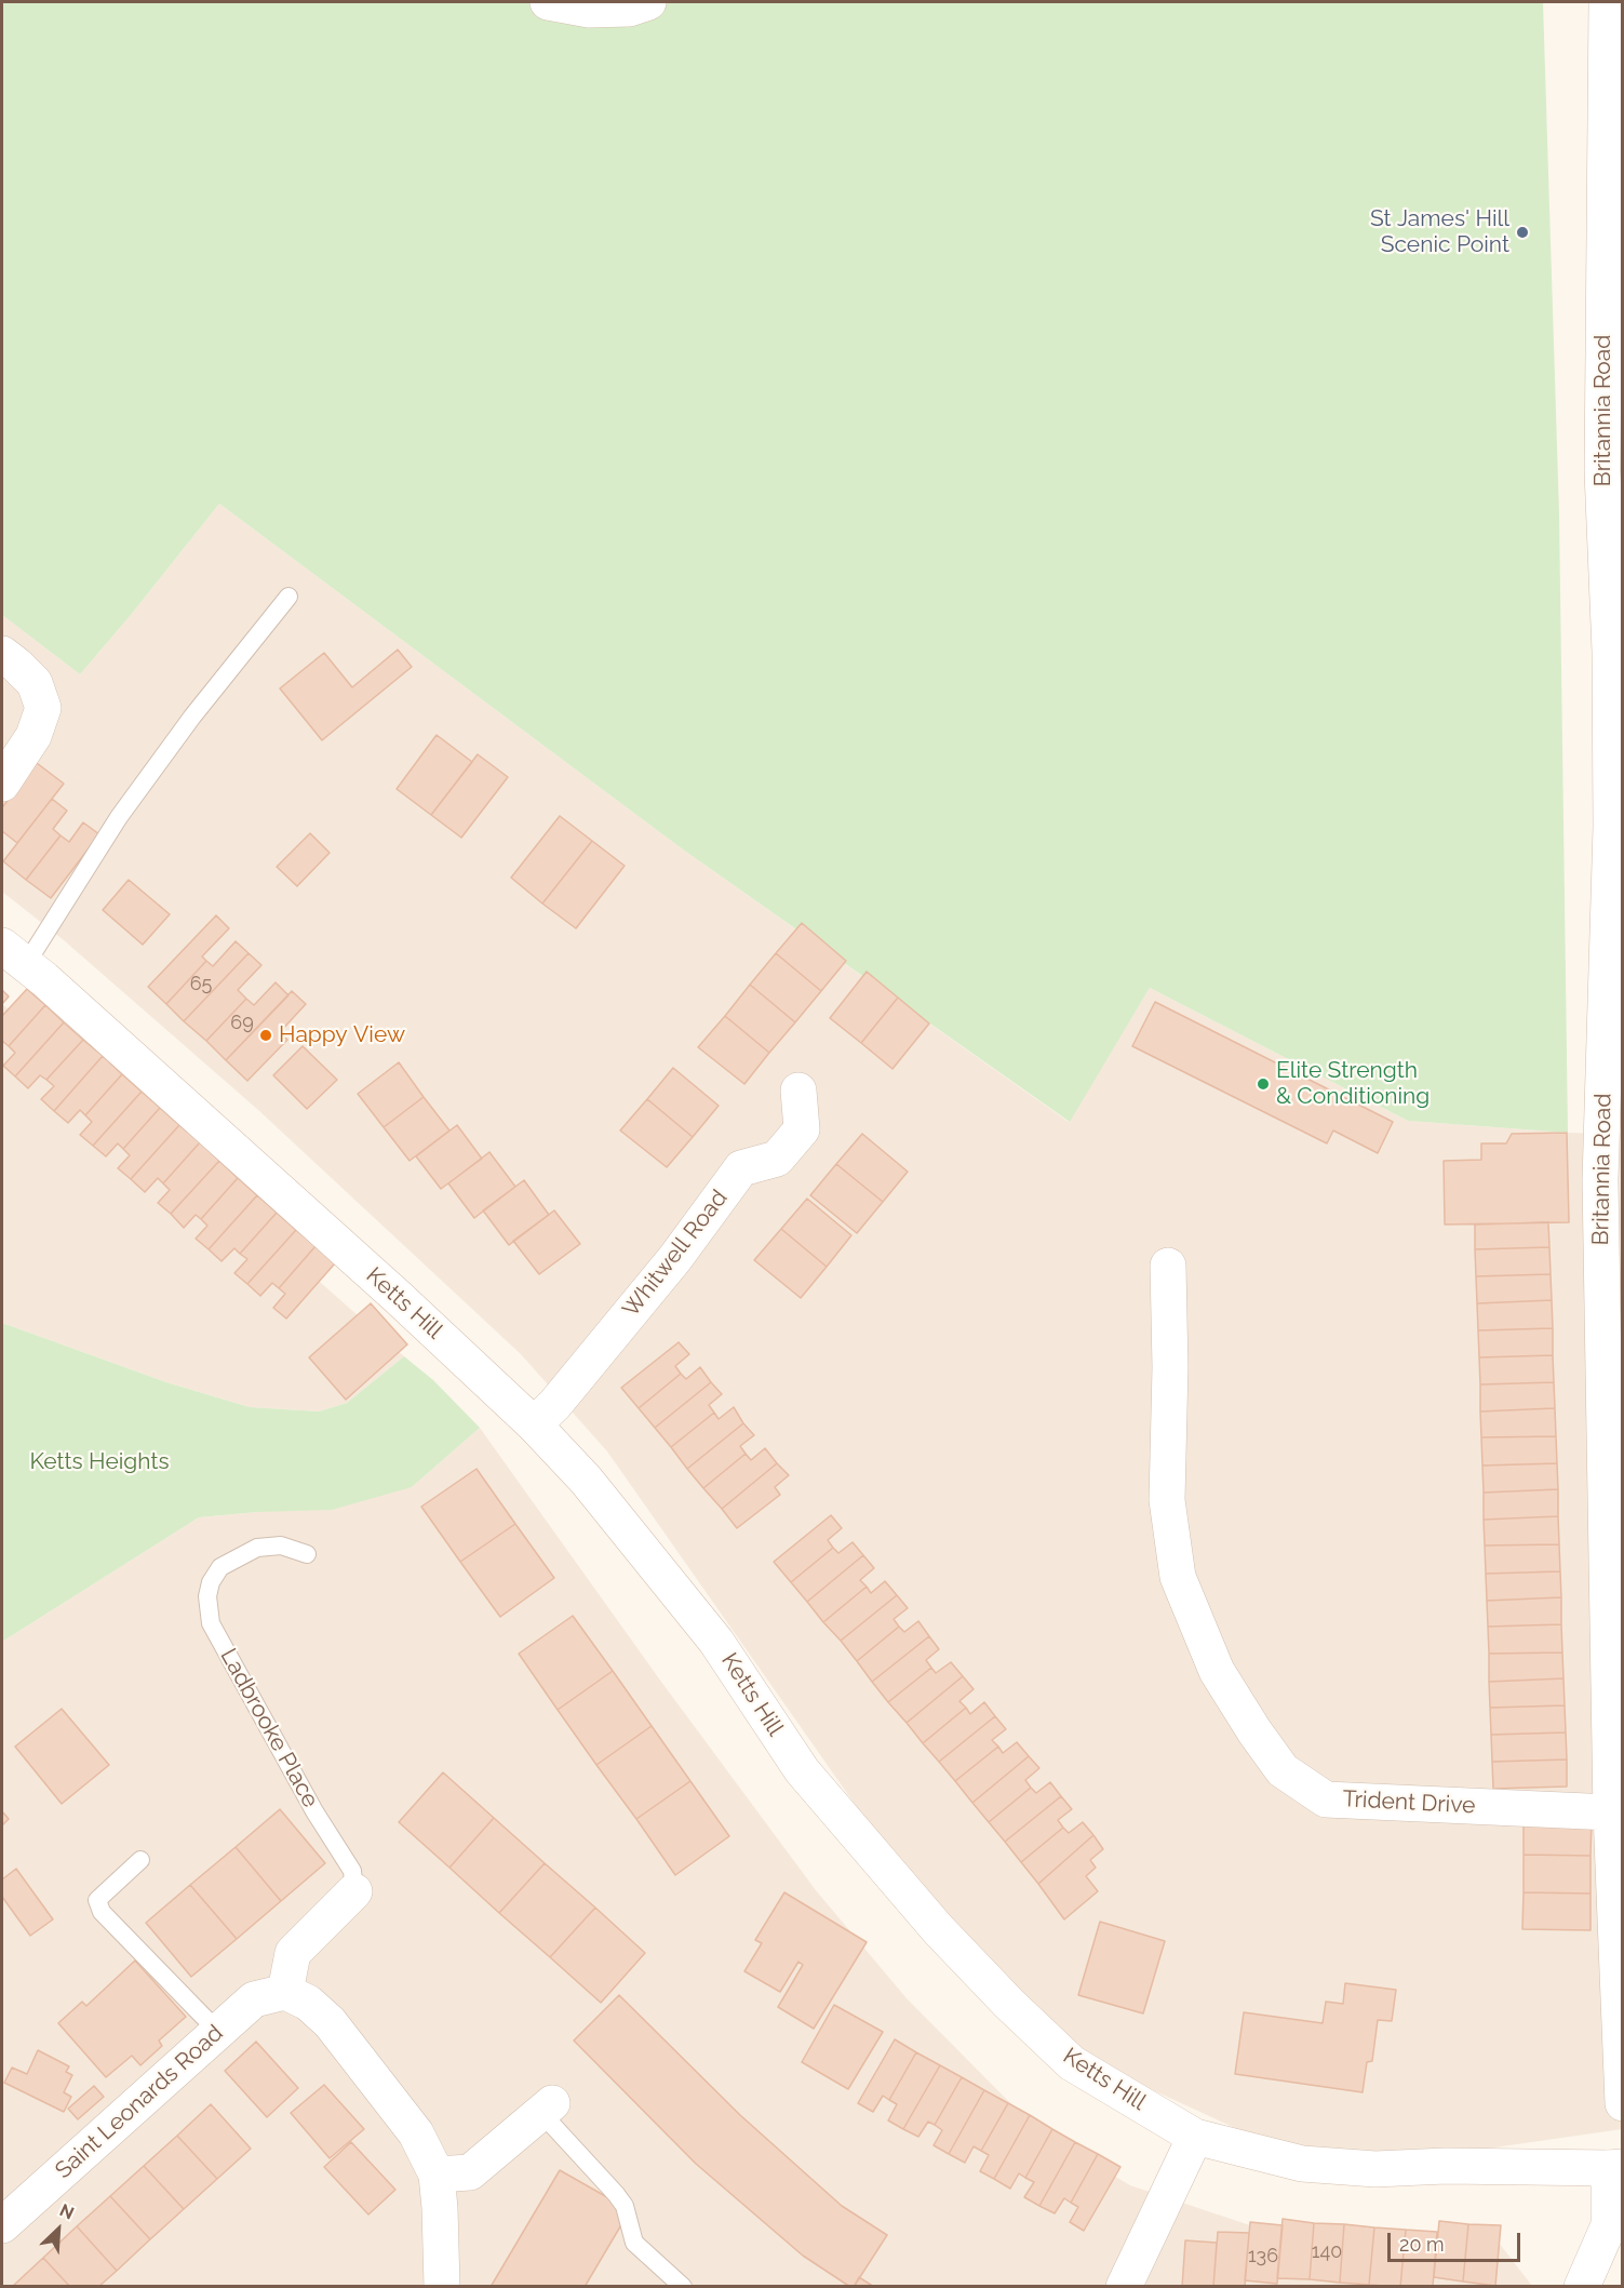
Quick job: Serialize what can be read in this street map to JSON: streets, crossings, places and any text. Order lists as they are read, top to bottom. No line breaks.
{"streets":{"street":["Britannia Road","Whitwell Road","Ketts Hill","Ladbrooke Place","Trident Drive","Saint Leonards Road"]},"crossings":[["Britannia Road","Trident Drive"],["Whitwell Road","Ketts Hill"],["Ladbrooke Place","Saint Leonards Road"]],"parks":["Ketts Heights"],"places":["St James' Hill Scenic Point","Happy View","Elite Strength & Conditioning"],"house_numbers":["65","69","140","136"],"scale_bar":"20 m","north":"top right"}
